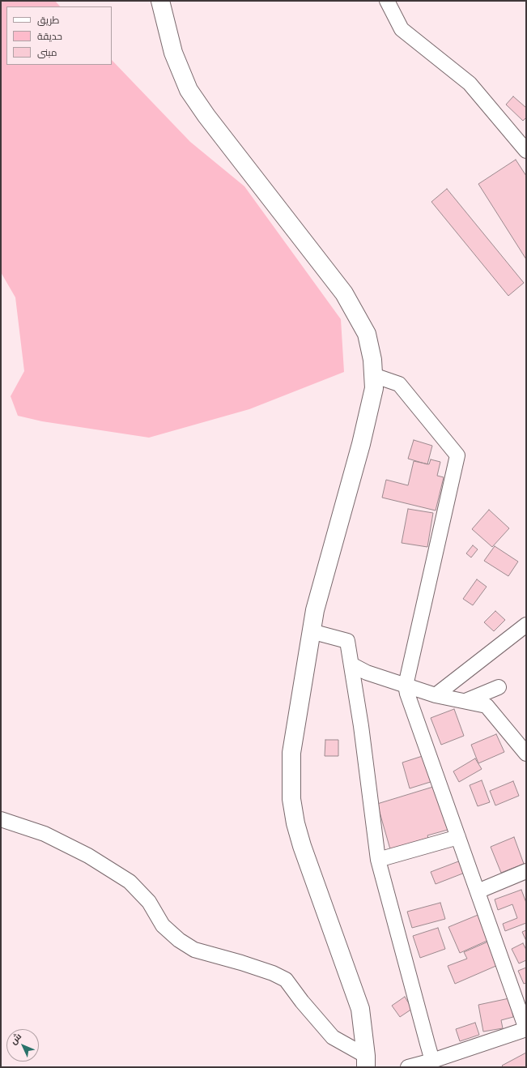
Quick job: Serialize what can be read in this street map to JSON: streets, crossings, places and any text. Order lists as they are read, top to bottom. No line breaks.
{"legend":["طريق","حديقة","مبنى"],"north":"top left"}
